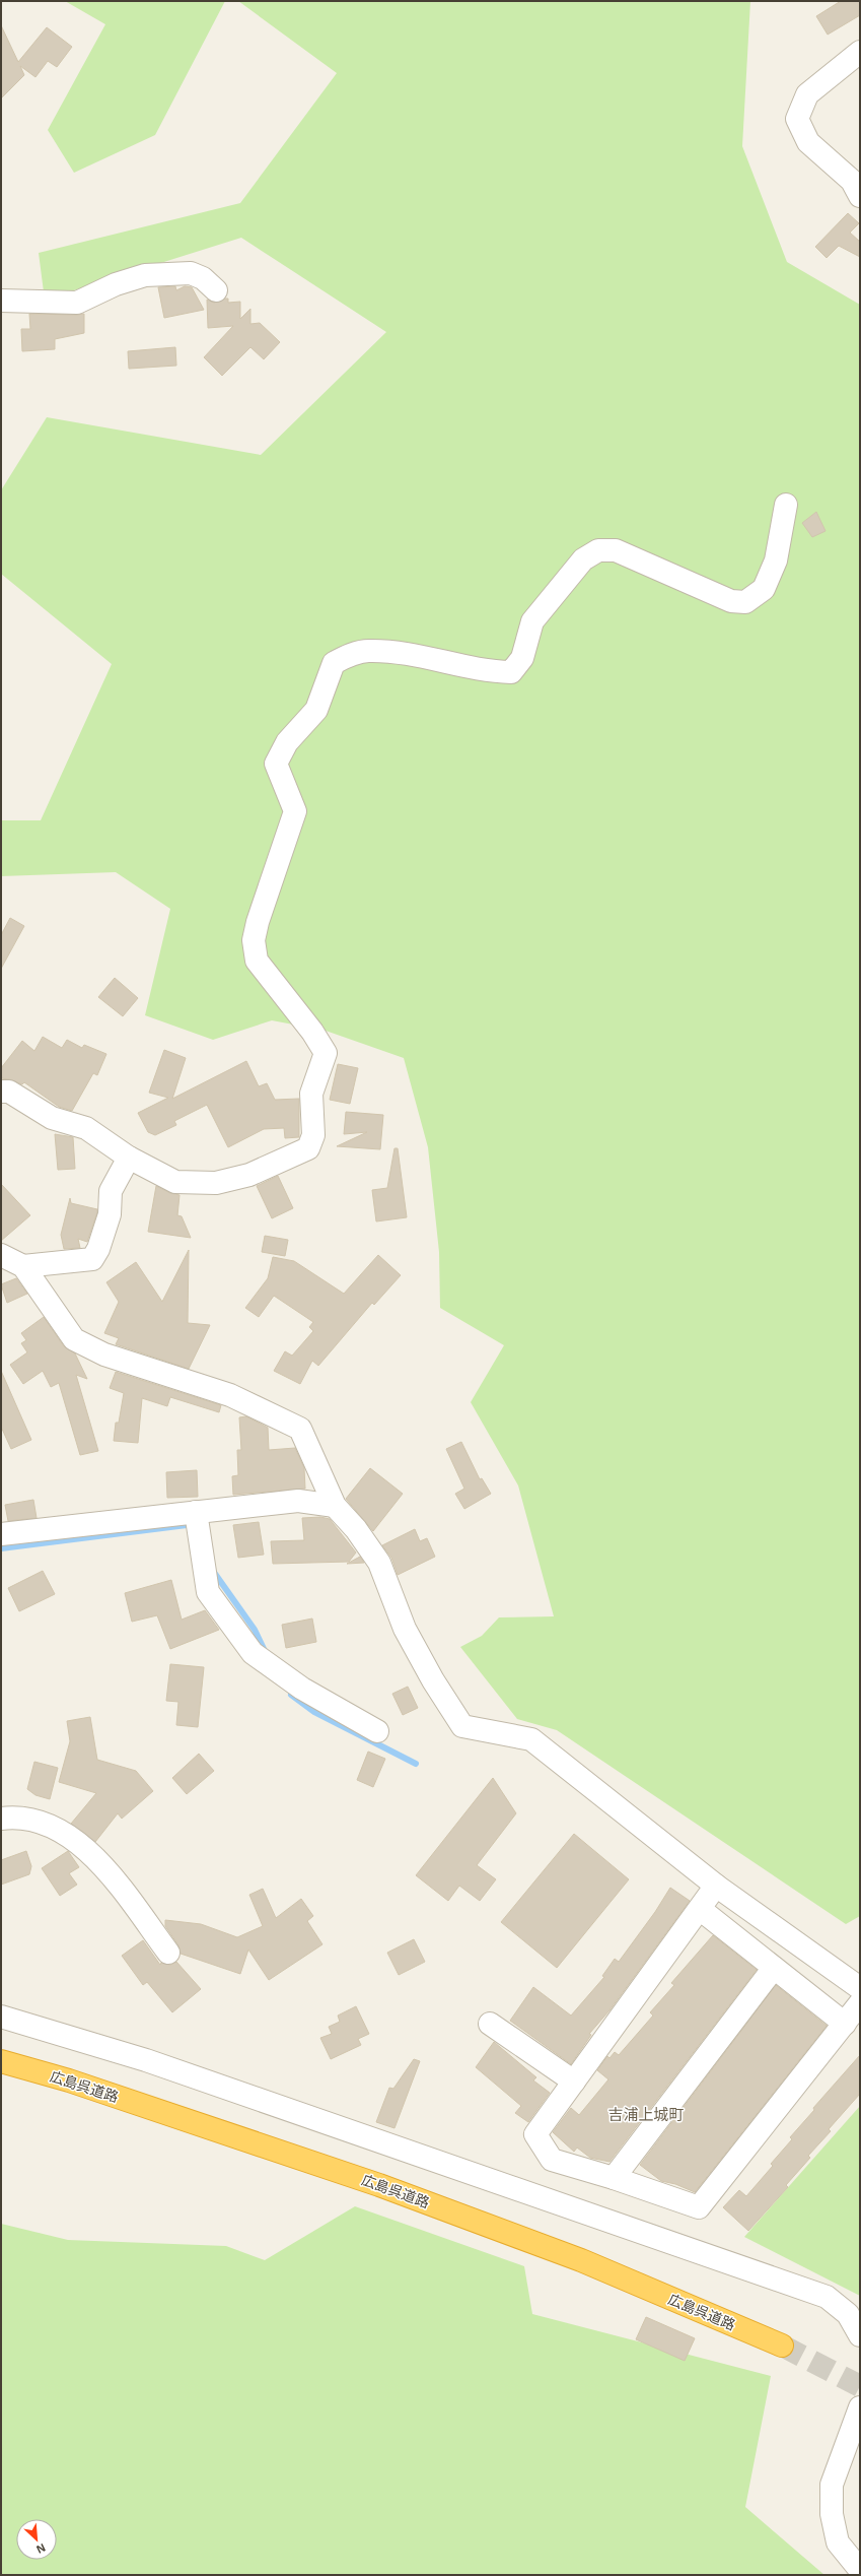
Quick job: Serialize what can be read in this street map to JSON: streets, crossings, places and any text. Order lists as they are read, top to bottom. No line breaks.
{"streets":{"highway":["広島呉道路"]},"districts":["吉浦上城町"],"north":"bottom right"}
